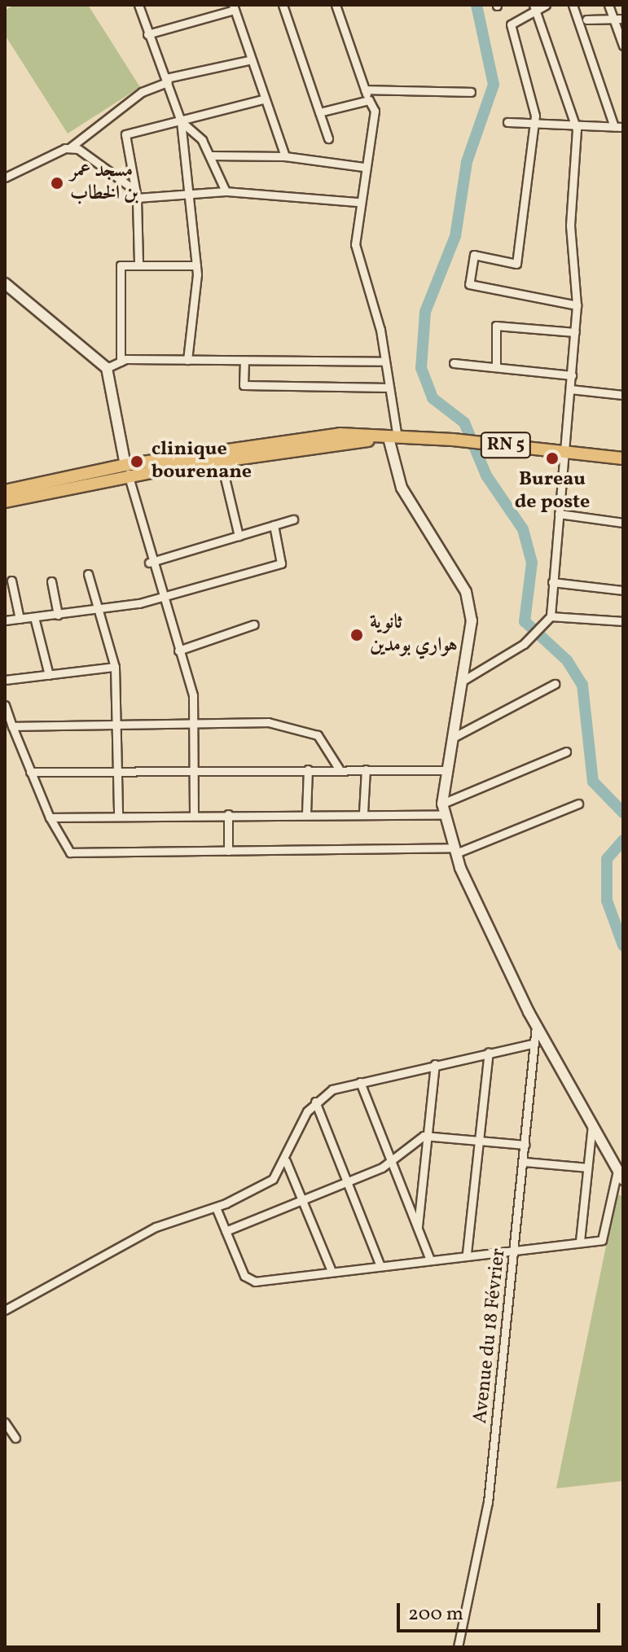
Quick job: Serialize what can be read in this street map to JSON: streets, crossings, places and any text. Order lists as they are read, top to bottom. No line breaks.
{"streets":{"main road":["RN 5"],"street":["Avenue du 18 Février"]},"places":["مسجد عمر بن الخطاب","Bureau de poste","clinique bourenane","ثانوية هواري بومدين"],"scale_bar":"200 m"}
